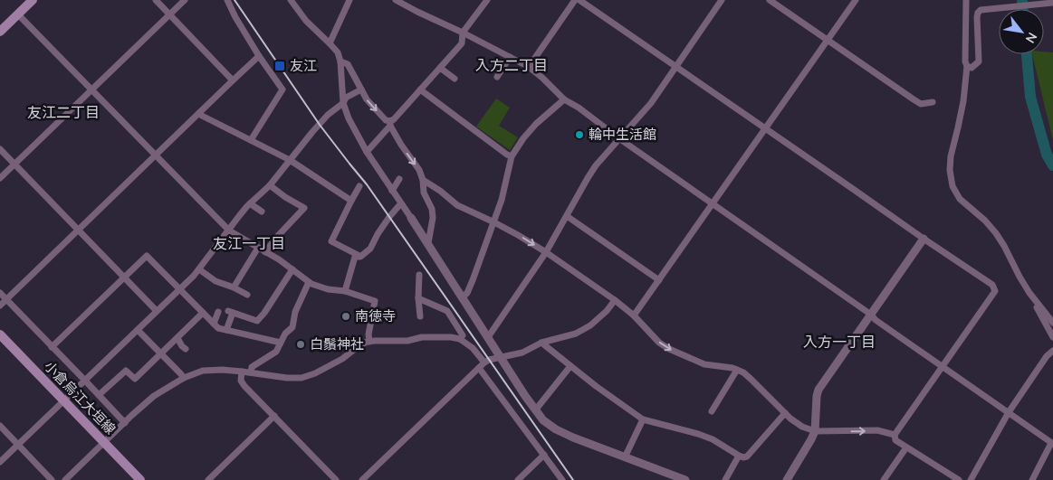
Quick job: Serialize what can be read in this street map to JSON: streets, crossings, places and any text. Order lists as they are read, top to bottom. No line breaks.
{"streets":{"main road":["小倉烏江大垣線"]},"districts":["入方二丁目","友江二丁目","友江一丁目","入方一丁目"],"places":{"transit":["友江"],"other":["輪中生活館","南徳寺","白鬚神社"]},"north":"bottom right"}
